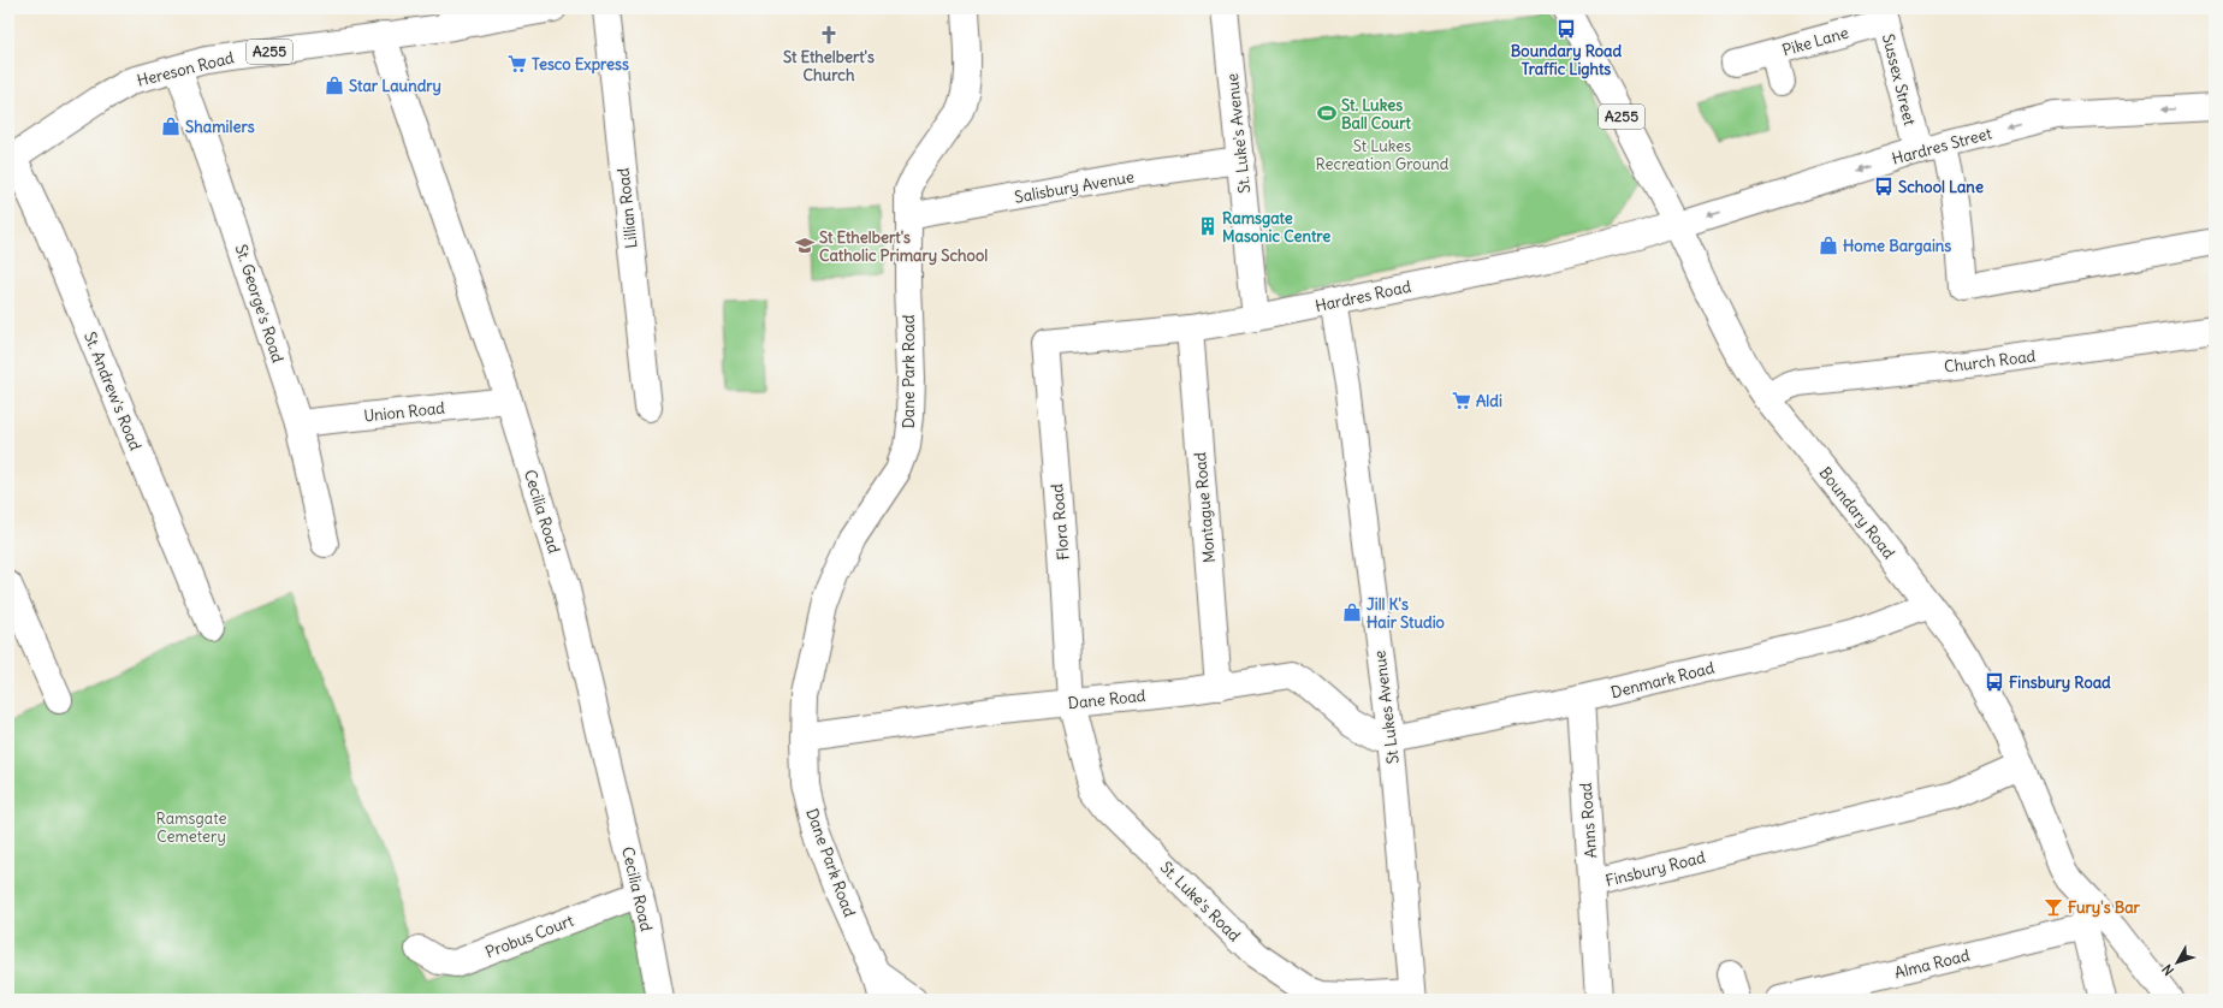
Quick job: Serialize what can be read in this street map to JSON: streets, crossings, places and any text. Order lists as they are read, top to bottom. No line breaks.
{"streets":{"street":["Pike Lane","A255","Hereson Road","Sussex Street","St. Luke's Avenue","Hardres Street","Salisbury Avenue","Lillian Road","Hardres Road","St. George's Road","Church Road","Dane Park Road","St. Andrew's Road","Union Road","Montague Road","Cecilia Road","Boundary Road","Flora Road","Denmark Road","Dane Road","St Lukes Avenue","Anns Road","Finsbury Road","St. Luke's Road","Probus Court","Alma Road"]},"crossings":[["Pike Lane","Sussex Street"],["Hereson Road","St. George's Road"],["Hereson Road","St. Andrew's Road"],["Hereson Road","Cecilia Road"],["Sussex Street","Hardres Street"],["St. Luke's Avenue","Salisbury Avenue"],["St. Luke's Avenue","Hardres Road"],["Hardres Street","Hardres Road"],["Hardres Street","Boundary Road"],["Salisbury Avenue","Dane Park Road"],["Hardres Road","Montague Road"],["Hardres Road","Boundary Road"],["Hardres Road","Flora Road"],["Hardres Road","St Lukes Avenue"],["St. George's Road","Union Road"],["Church Road","Boundary Road"],["Dane Park Road","Dane Road"],["Union Road","Cecilia Road"],["Montague Road","Dane Road"],["Cecilia Road","Probus Court"],["Boundary Road","Denmark Road"],["Boundary Road","Finsbury Road"],["Flora Road","Dane Road"],["Flora Road","St. Luke's Road"],["Denmark Road","Dane Road"],["Denmark Road","St Lukes Avenue"],["Denmark Road","Anns Road"],["Dane Road","St Lukes Avenue"],["Dane Road","St. Luke's Road"],["St Lukes Avenue","St. Luke's Road"],["Anns Road","Finsbury Road"]],"one_way":["Hardres Street"],"parks":["St Lukes Recreation Ground","Ramsgate Cemetery"],"places":{"bus stop":["Boundary Road Traffic Lights","School Lane","Finsbury Road"],"church":["St Ethelbert's Church"],"supermarket":["Tesco Express","Aldi"],"shop":["Star Laundry","Shamilers","Home Bargains","Jill K's Hair Studio"],"sports":["St. Lukes Ball Court"],"building":["Ramsgate Masonic Centre"],"school or university":["St Ethelbert's Catholic Primary School"],"bar":["Fury's Bar"]},"north":"bottom left"}
